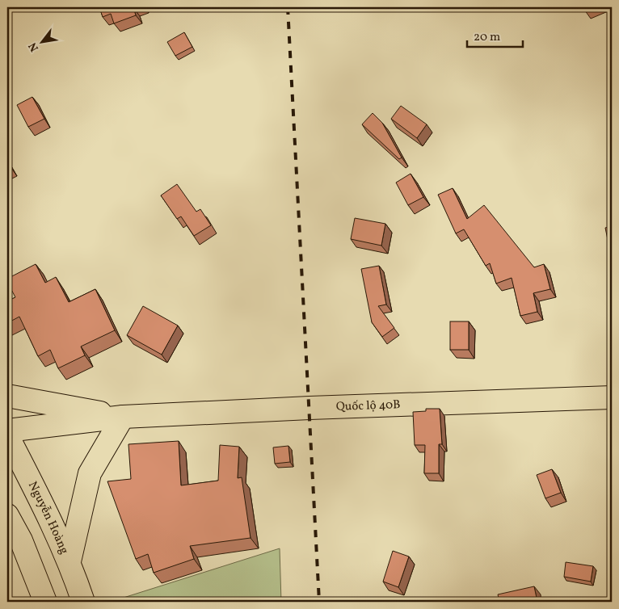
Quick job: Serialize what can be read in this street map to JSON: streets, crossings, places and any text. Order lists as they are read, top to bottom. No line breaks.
{"streets":{"highway":["Quốc lộ 40B","Nguyễn Hoàng"]},"scale_bar":"20 m","north":"bottom left"}
